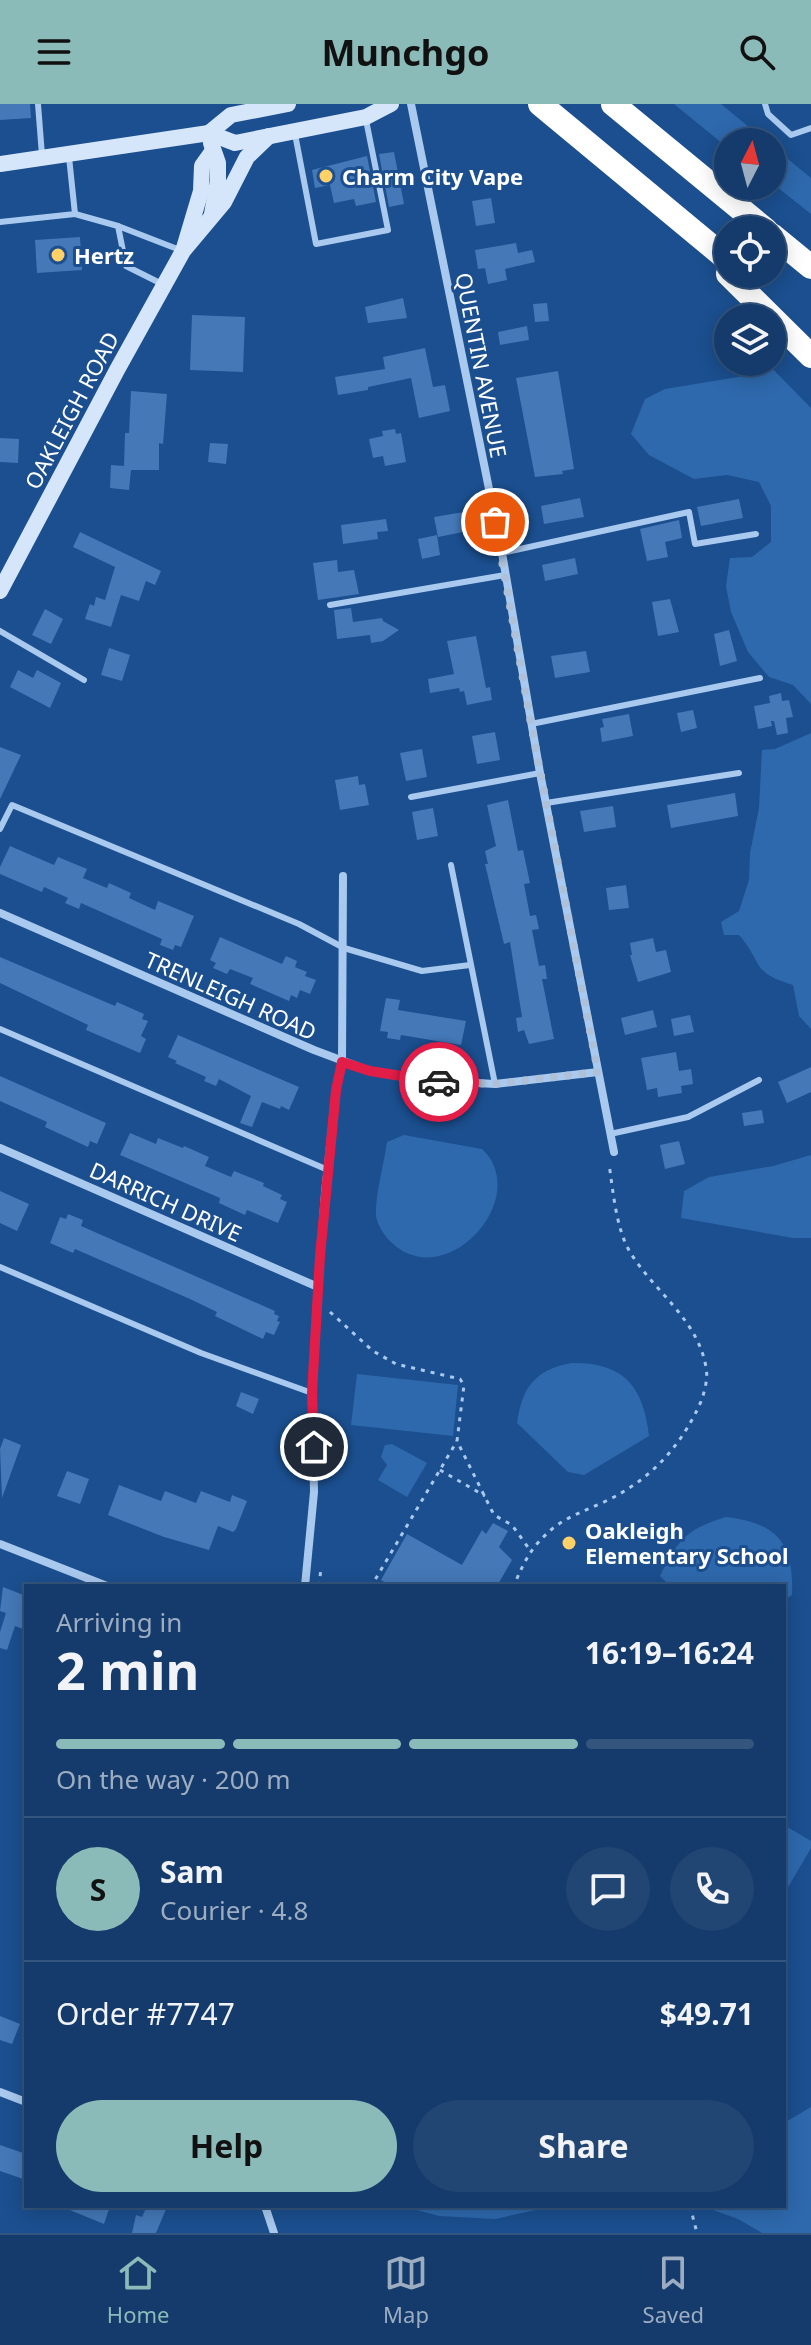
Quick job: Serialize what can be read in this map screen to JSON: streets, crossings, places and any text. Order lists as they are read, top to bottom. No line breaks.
{"streets":{"street":["QUENTIN AVENUE","OAKLEIGH ROAD","TRENLEIGH ROAD","DARRICH DRIVE"]},"crossings":[["QUENTIN AVENUE","TRENLEIGH ROAD"]],"places":["Charm City Vape","Hertz","Oakleigh Elementary School"],"north":"top","page":{"header":"Munchgo","heading":["2 min","Arriving in","16:19–16:24"],"panel":["Sam","Courier · 4.8","Order #7747","$49.71"],"bar":"On the way · 200 m","round":"S","buttons":["Help","Share"],"tabs":["Home","Map","Saved"]}}
